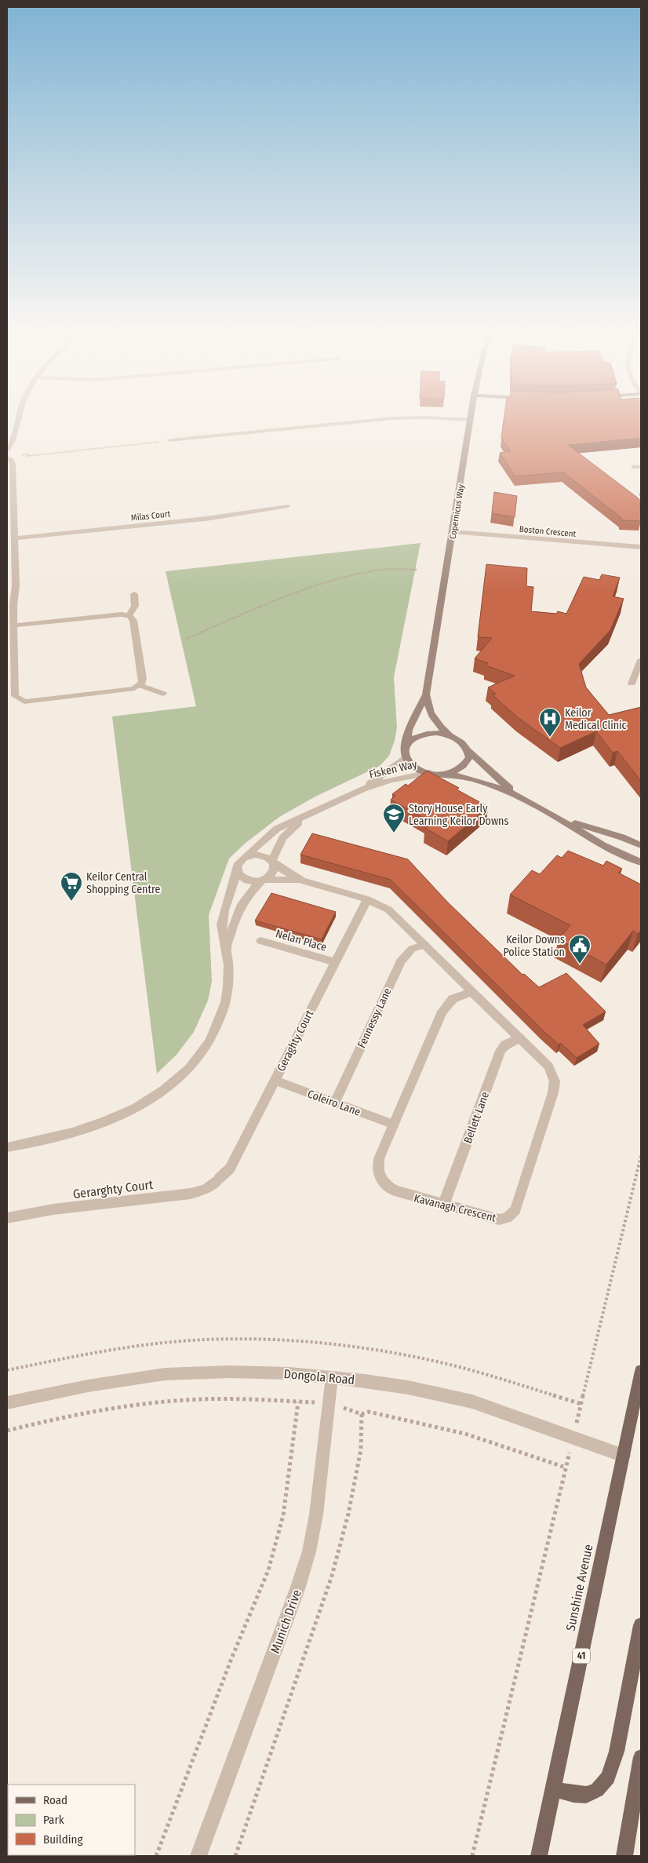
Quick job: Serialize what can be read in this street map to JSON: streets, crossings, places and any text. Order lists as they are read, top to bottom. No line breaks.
{"streets":{"main road":["Sunshine Avenue","41"],"street":["Copernicus Way","Milas Court","Boston Crescent","Fisken Way","Nelan Place","Fennessy Lane","Geraghty Court","Coleiro Lane","Bellett Lane","Gerarghty Court","Kavanagh Crescent","Dongola Road","Munich Drive"]},"crossings":[["Copernicus Way","Boston Crescent"],["Copernicus Way","Fisken Way"],["Fisken Way","Kavanagh Crescent"],["Nelan Place","Geraghty Court"],["Fennessy Lane","Coleiro Lane"],["Fennessy Lane","Kavanagh Crescent"],["Geraghty Court","Coleiro Lane"],["Geraghty Court","Gerarghty Court"],["Geraghty Court","Kavanagh Crescent"],["Coleiro Lane","Kavanagh Crescent"],["Bellett Lane","Kavanagh Crescent"],["Dongola Road","Sunshine Avenue"],["Dongola Road","Munich Drive"]],"places":{"hospital":["Keilor Medical Clinic"],"school or university":["Story House Early Learning Keilor Downs"],"supermarket":["Keilor Central Shopping Centre"],"public building":["Keilor Downs Police Station"]},"legend":["Road","Park","Building"]}
